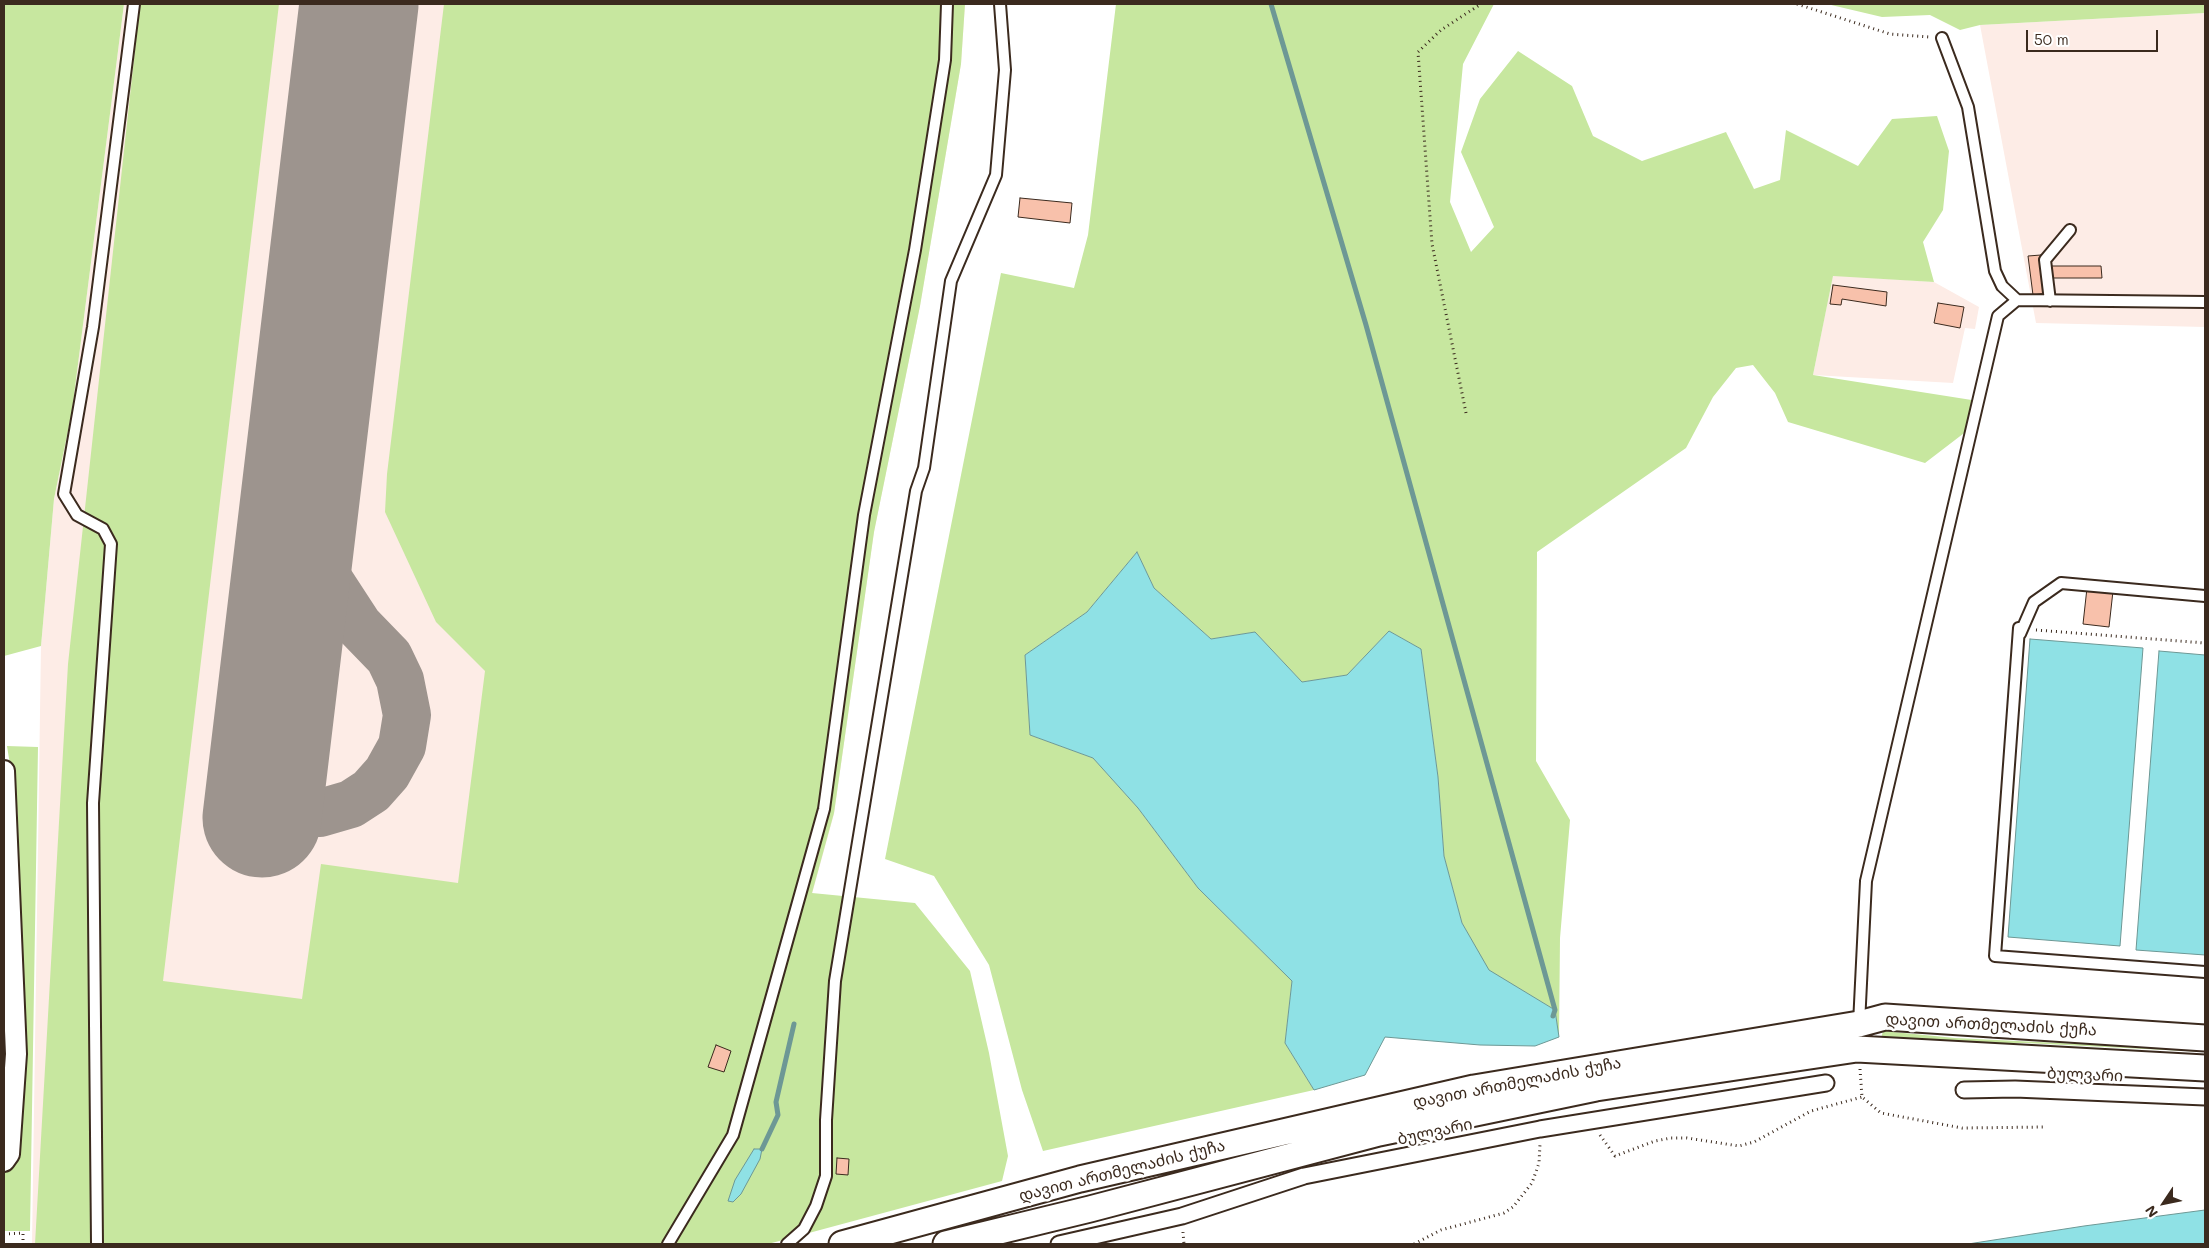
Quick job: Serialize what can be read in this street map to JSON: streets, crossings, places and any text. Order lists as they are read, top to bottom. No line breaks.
{"streets":{"street":["დავით ართმელაძის ქუჩა","ბულვარი"]},"scale_bar":"50 m","north":"bottom left"}
